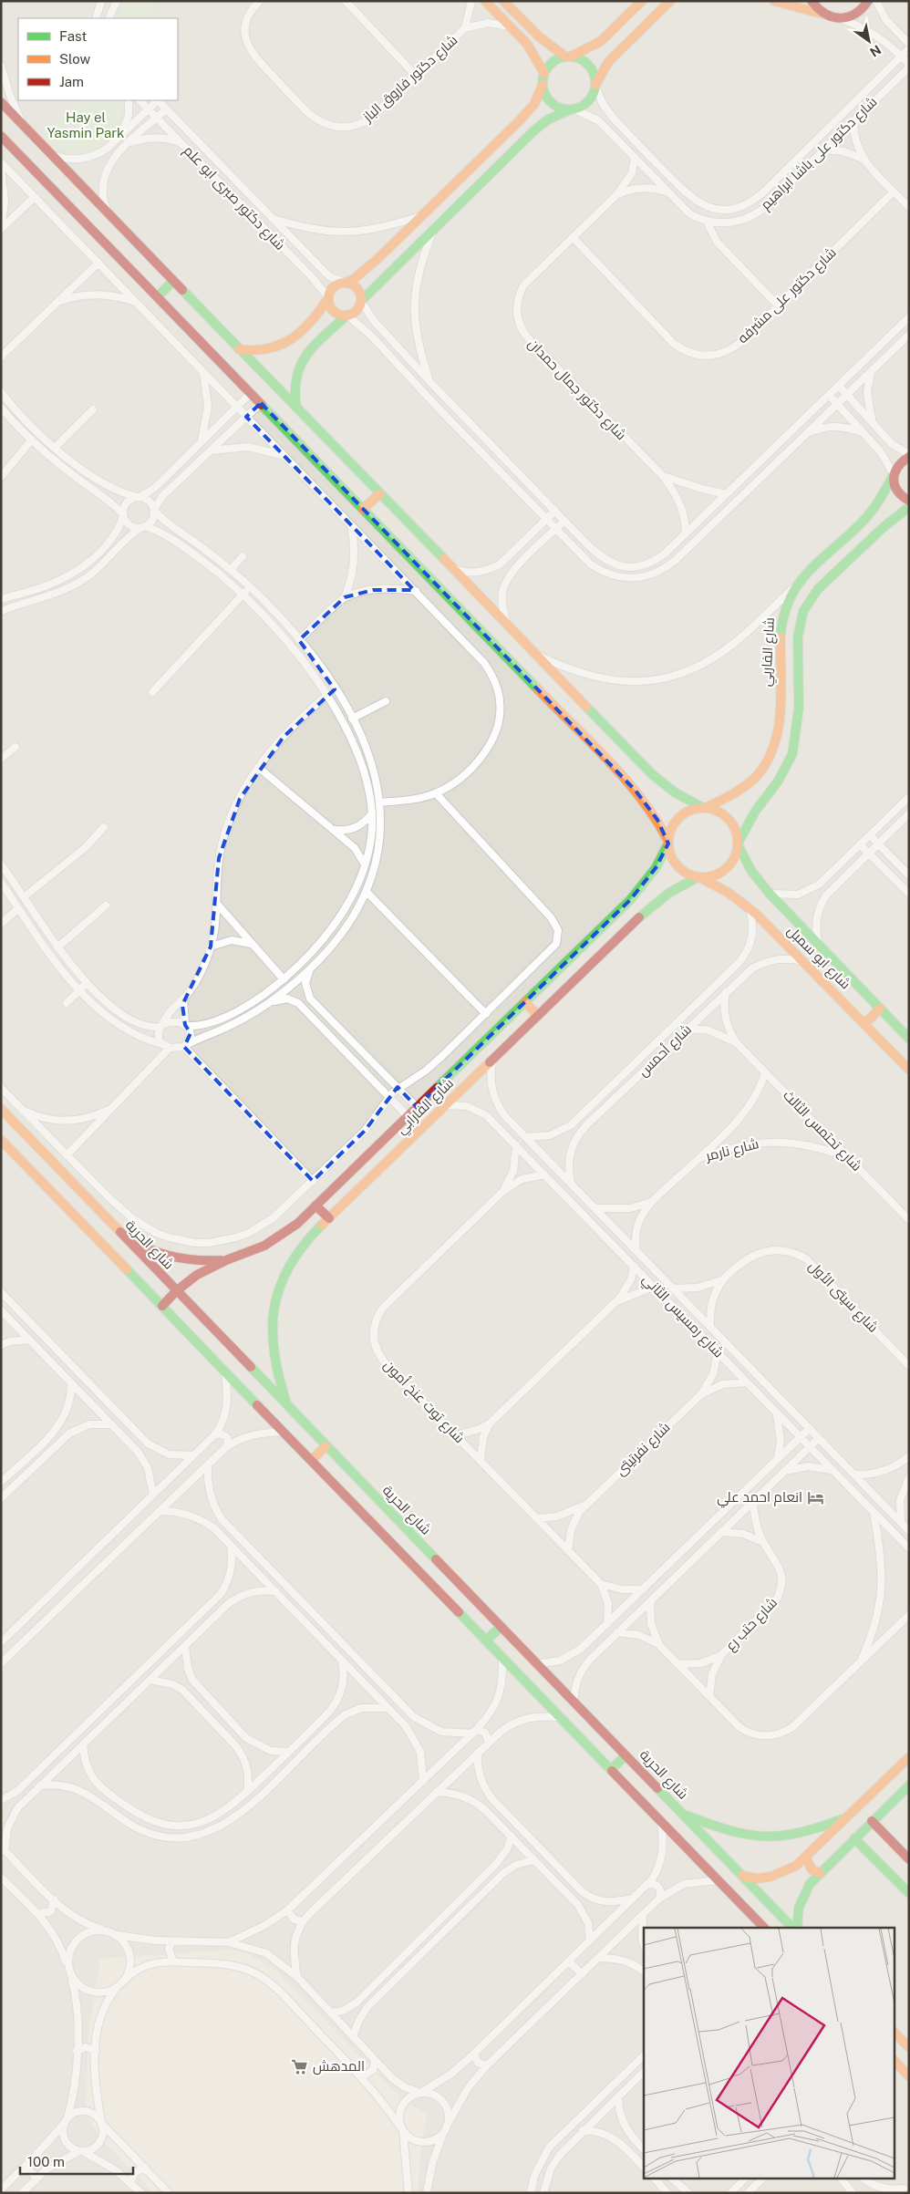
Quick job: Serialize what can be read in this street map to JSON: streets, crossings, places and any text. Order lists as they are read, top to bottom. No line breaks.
{"streets":{"street":["شارع دكتور فاروق الباز","شارع دكتور على باشا ابراهيم","شارع دكتور صبرى ابو علم","شارع دكتور على مشرفه","شارع دكتور جمال حمدان","شارع الفاربي","شارع ابو سمبل","شارع أحمس","شارع الفارابي","شارع تحتمس الثالث","شارع نارمر","شارع الحرية","شارع سيتى الأول","شارع رمسيس الثاني","شارع توت عنخ أمون","شارع نفرتيتى","شارع حتب رع"]},"crossings":[["شارع دكتور على باشا ابراهيم","شارع دكتور جمال حمدان"],["شارع دكتور على مشرفه","شارع دكتور جمال حمدان"],["شارع الفاربي","شارع ابو سمبل"],["شارع الفاربي","شارع الفارابي"],["شارع ابو سمبل","شارع أحمس"],["شارع ابو سمبل","شارع الفارابي"],["شارع أحمس","شارع تحتمس الثالث"],["شارع أحمس","شارع رمسيس الثاني"],["شارع الفارابي","شارع الحرية"],["شارع الفارابي","شارع رمسيس الثاني"],["شارع تحتمس الثالث","شارع نارمر"],["شارع نارمر","شارع رمسيس الثاني"],["شارع سيتى الأول","شارع رمسيس الثاني"],["شارع رمسيس الثاني","شارع توت عنخ أمون"],["شارع رمسيس الثاني","شارع نفرتيتى"],["شارع توت عنخ أمون","شارع نفرتيتى"]],"parks":["Hay el Yasmin Park"],"places":{"hotel":["انعام احمد علي"],"supermarket":["المدهش"]},"legend":["Fast","Slow","Jam"],"scale_bar":"100 m","north":"bottom right"}
